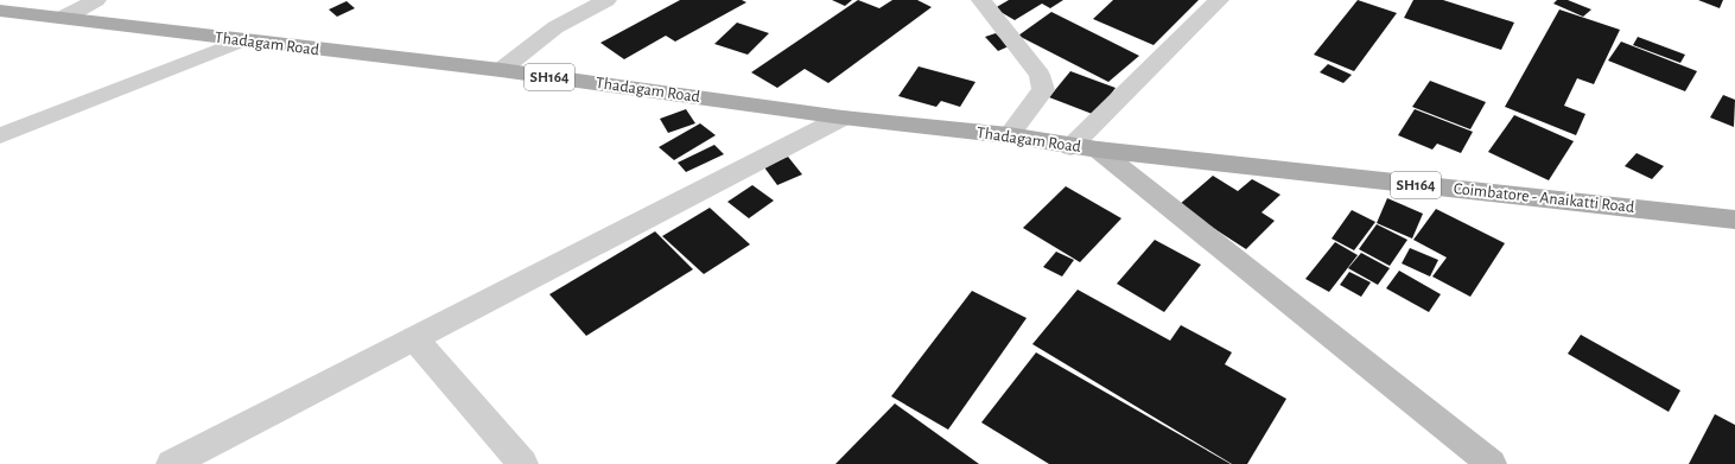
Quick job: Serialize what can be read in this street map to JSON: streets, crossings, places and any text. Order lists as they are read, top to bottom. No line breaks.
{"streets":{"main road":["Thadagam Road","SH164","Coimbatore - Anaikatti Road"]},"crossings":[["Thadagam Road","Coimbatore - Anaikatti Road"]]}
